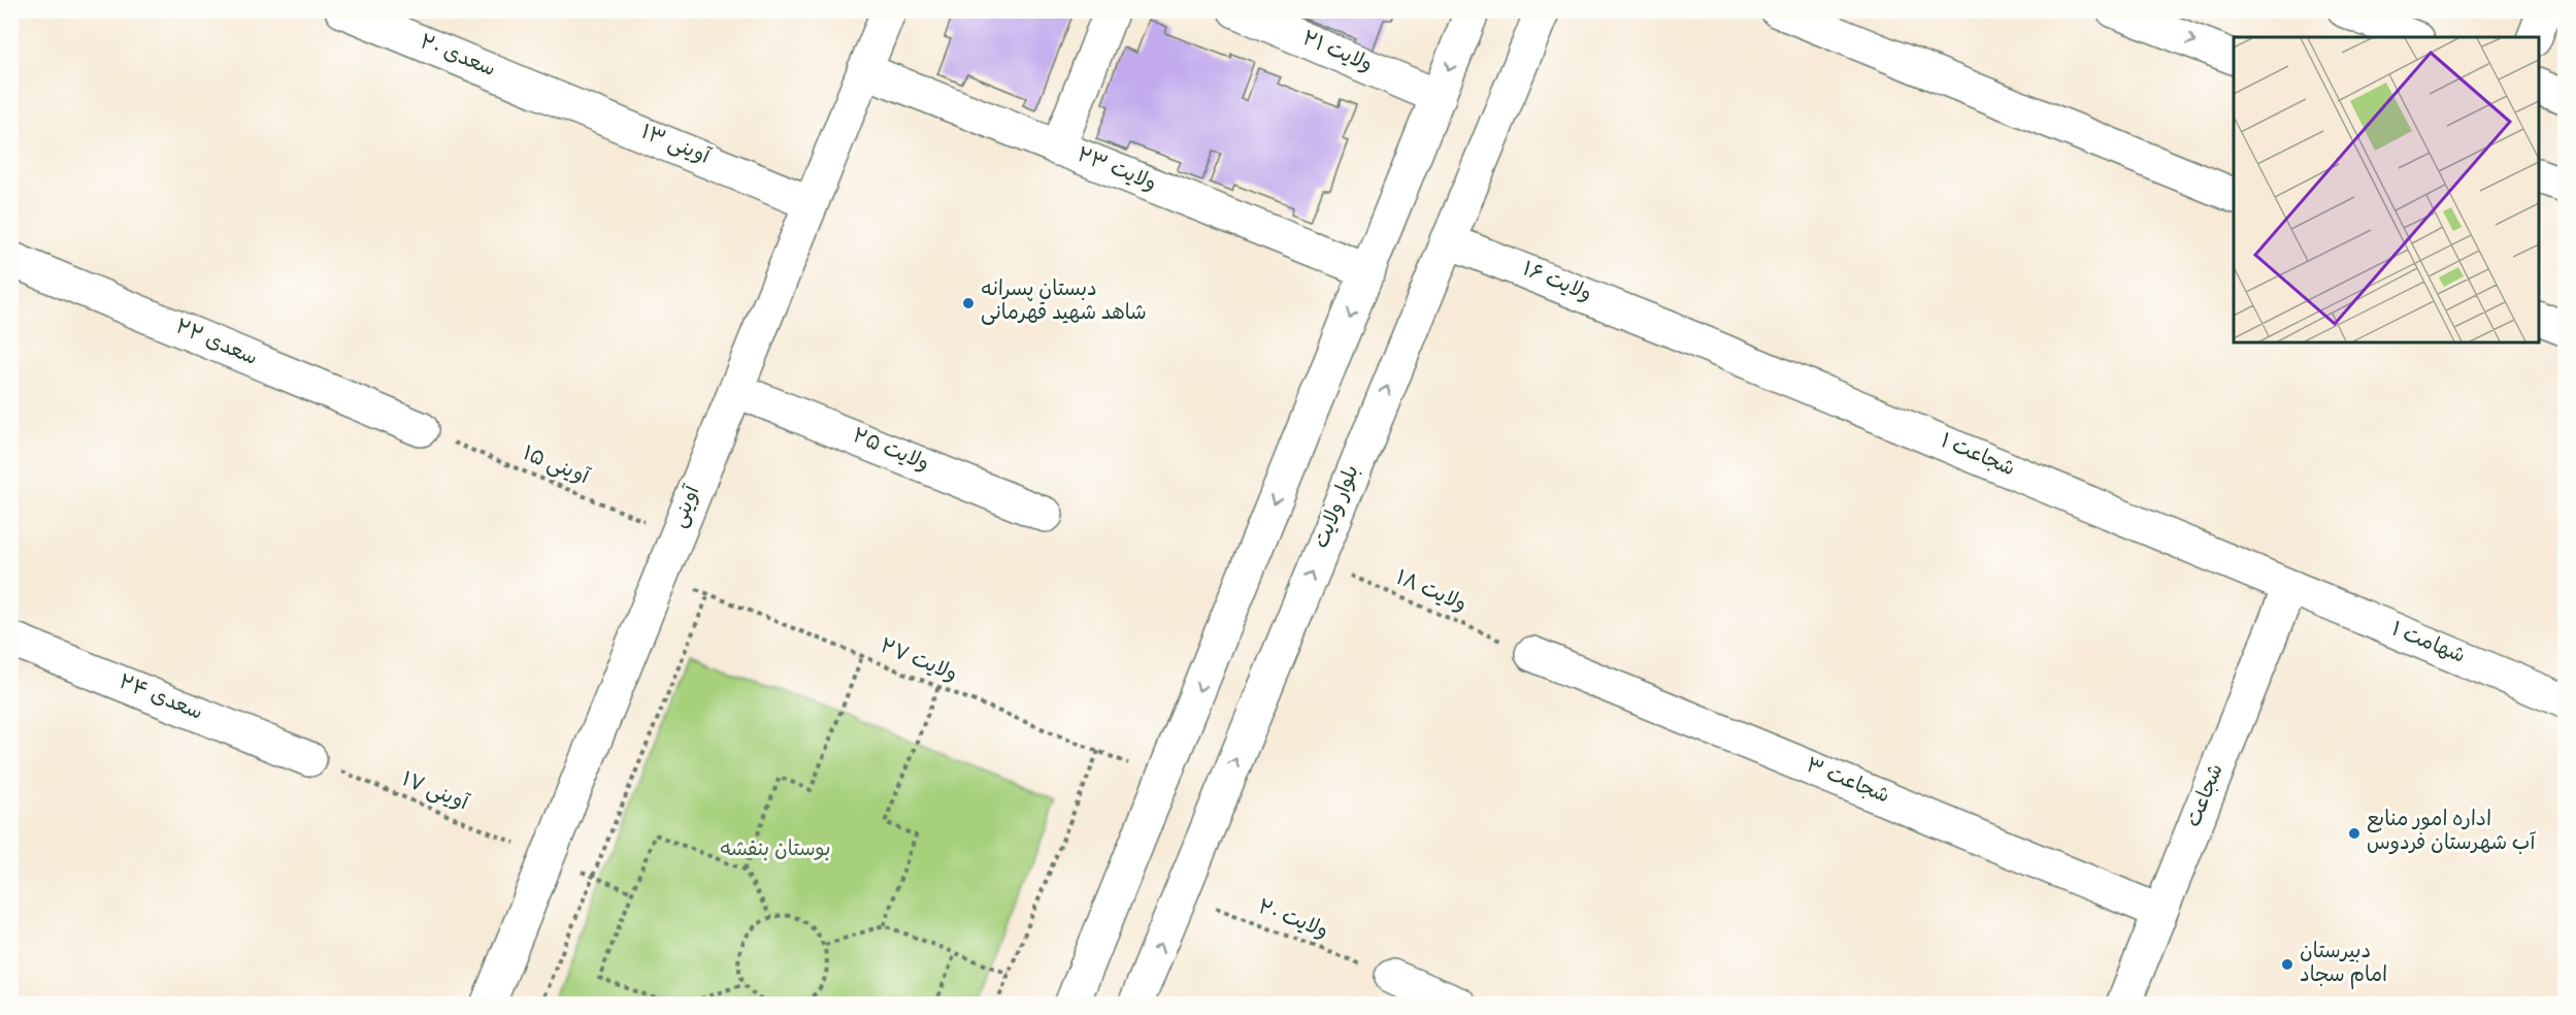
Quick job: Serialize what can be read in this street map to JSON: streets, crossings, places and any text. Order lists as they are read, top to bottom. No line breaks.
{"streets":{"street":["ولایت ۲۱","سعدی ۲۰","آوینی ۱۳","ولایت ۲۳","ولایت ۱۶","سعدی ۲۲","ولایت ۲۵","شجاعت ۱","آوینی","بلوار ولایت","شهامت ۱","سعدی ۲۴","شجاعت ۳","شجاعت"],"path":["آوینی ۱۵","ولایت ۱۸","ولایت ۲۷","آوینی ۱۷","ولایت ۲۰"]},"crossings":[["سعدی ۲۰","آوینی ۱۳"],["آوینی ۱۳","آوینی"],["ولایت ۲۳","آوینی"],["ولایت ۱۶","شجاعت ۱"],["ولایت ۱۶","بلوار ولایت"],["سعدی ۲۲","آوینی ۱۵"],["ولایت ۲۵","آوینی"],["شجاعت ۱","شهامت ۱"],["شجاعت ۱","شجاعت"],["آوینی ۱۵","آوینی"],["آوینی","ولایت ۲۷"],["آوینی","آوینی ۱۷"],["بلوار ولایت","ولایت ۱۸"],["بلوار ولایت","ولایت ۲۰"],["ولایت ۱۸","شجاعت ۳"],["شهامت ۱","شجاعت"],["سعدی ۲۴","آوینی ۱۷"],["شجاعت ۳","شجاعت"]],"parks":["بوستان بنفشه"],"places":["دبستان پسرانه شاهد شهید قهرمانی","اداره امور منابع آب شهرستان فردوس","دبیرستان امام سجاد"]}
